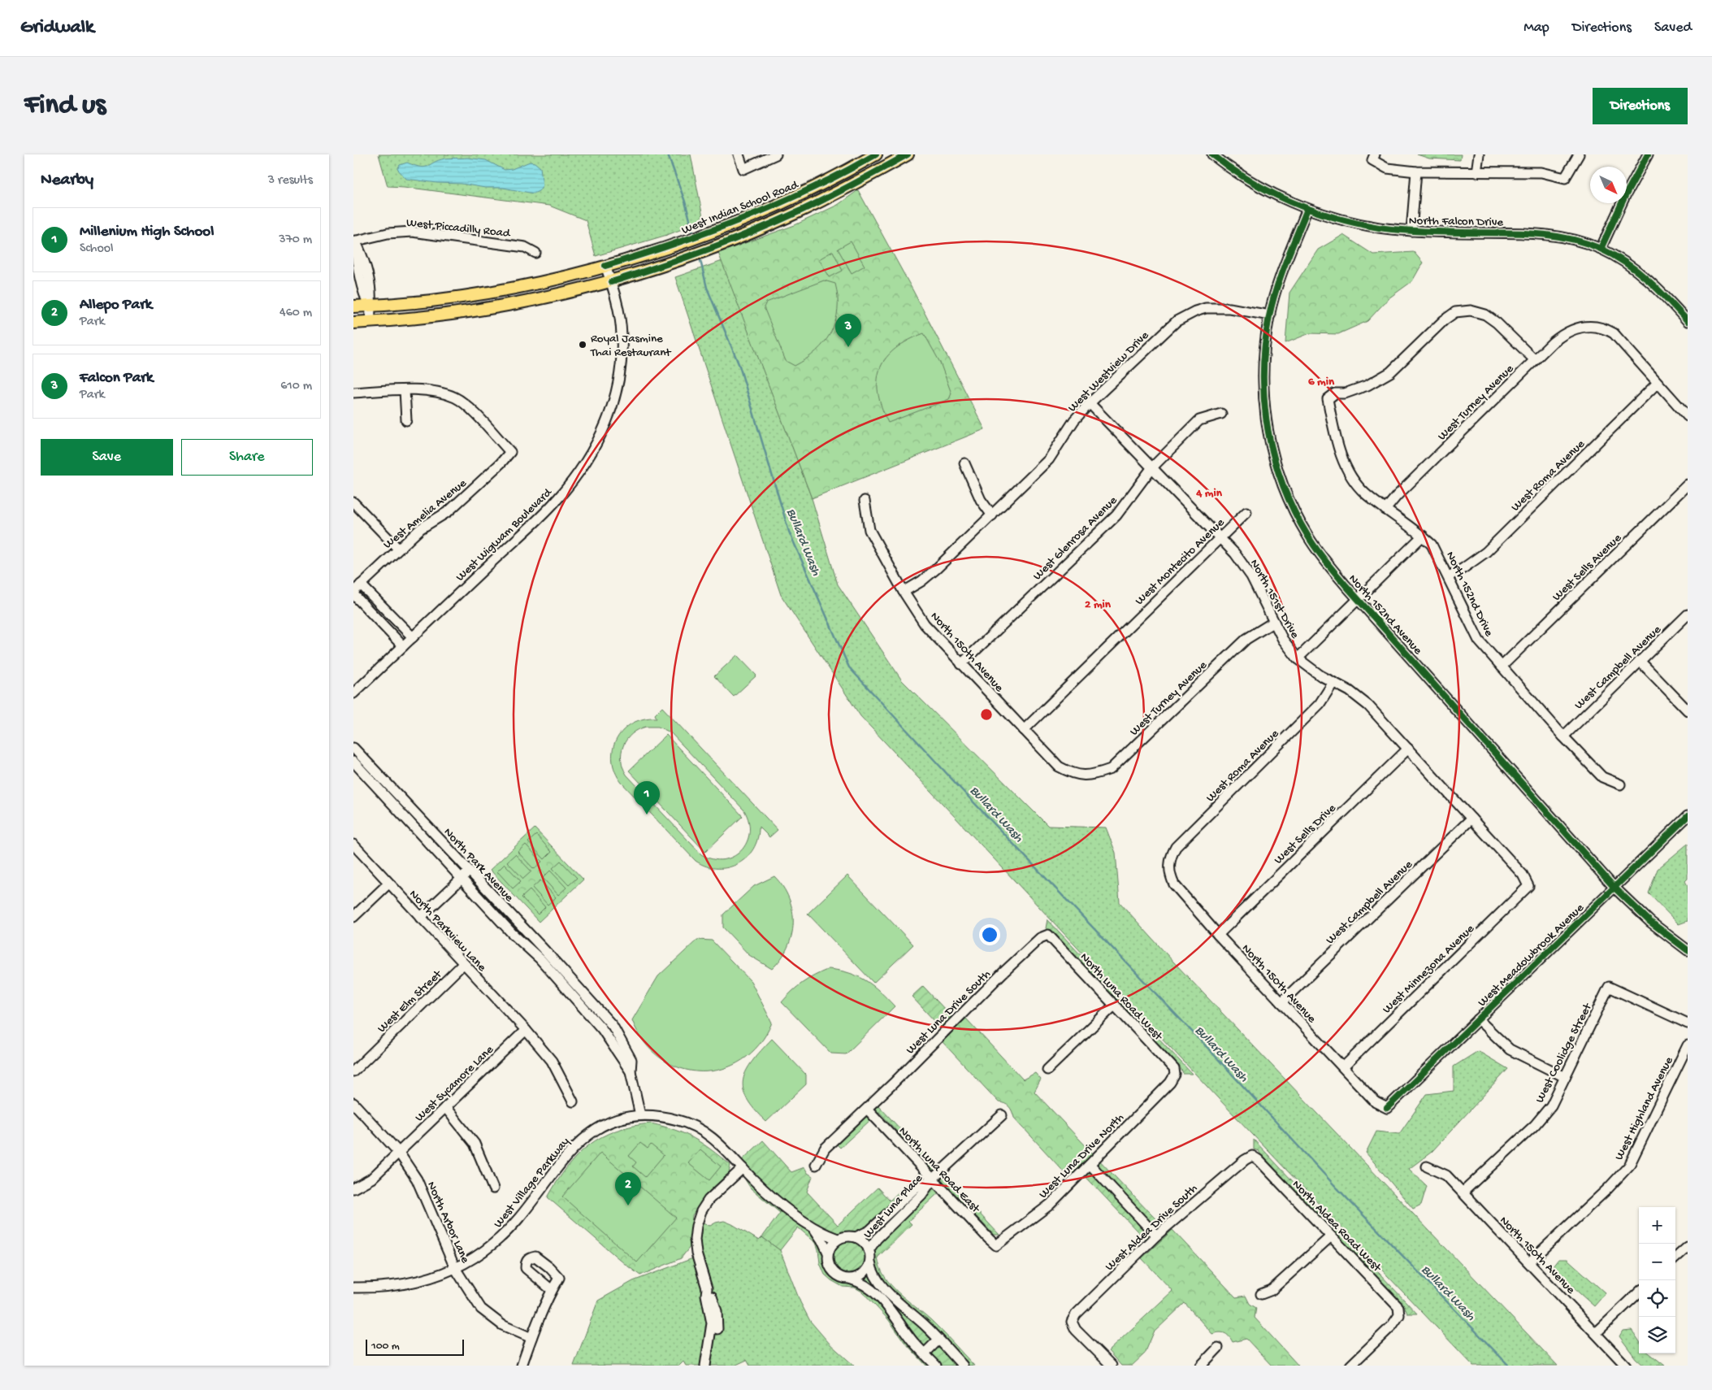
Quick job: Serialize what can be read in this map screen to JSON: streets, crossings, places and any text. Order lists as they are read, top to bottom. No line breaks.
{"streets":{"main road":["West Indian School Road"],"street":["North Falcon Drive","West Piccadilly Road","West Westview Drive","West Turney Avenue","West Roma Avenue","West Amelia Avenue","West Wigwam Boulevard","West Glenrosa Avenue","West Montecito Avenue","West Sells Avenue","North 152nd Drive","North 151st Drive","North 152nd Avenue","North 150th Avenue","West Campbell Avenue","West Sells Drive","North Park Avenue","North Parkview Lane","West Meadowbrook Avenue","West Minnezona Avenue","North Luna Road West","West Elm Street","West Luna Drive South","West Coolidge Street","West Sycamore Lane","West Highland Avenue","West Luna Drive North","North Luna Road East","West Village Parkway","West Luna Place","North Arbor Lane","North Aldea Road West","West Aldea Drive South"]},"crossings":[["West Indian School Road","West Wigwam Boulevard"],["North Falcon Drive","North 152nd Avenue"],["West Westview Drive","North 151st Drive"],["West Westview Drive","North 152nd Avenue"],["West Westview Drive","North 150th Avenue"],["West Turney Avenue","West Roma Avenue"],["West Turney Avenue","North 152nd Drive"],["West Turney Avenue","North 151st Drive"],["West Turney Avenue","North 150th Avenue"],["West Roma Avenue","North 152nd Drive"],["West Roma Avenue","North 151st Drive"],["West Roma Avenue","North 150th Avenue"],["West Glenrosa Avenue","North 151st Drive"],["West Glenrosa Avenue","North 150th Avenue"],["West Montecito Avenue","North 151st Drive"],["West Montecito Avenue","North 150th Avenue"],["West Sells Avenue","North 152nd Drive"],["North 152nd Drive","West Campbell Avenue"],["North 151st Drive","West Campbell Avenue"],["North 151st Drive","West Sells Drive"],["North 151st Drive","West Minnezona Avenue"],["North 152nd Avenue","West Meadowbrook Avenue"],["North 150th Avenue","West Campbell Avenue"],["North 150th Avenue","West Sells Drive"],["North 150th Avenue","West Meadowbrook Avenue"],["North 150th Avenue","West Minnezona Avenue"],["North 150th Avenue","West Coolidge Street"],["North 150th Avenue","West Highland Avenue"],["North Park Avenue","West Village Parkway"],["North Parkview Lane","West Elm Street"],["North Parkview Lane","West Sycamore Lane"],["North Luna Road West","West Luna Drive South"],["North Luna Road West","West Luna Drive North"],["West Luna Drive South","North Luna Road East"],["West Sycamore Lane","North Arbor Lane"],["West Luna Drive North","North Luna Road East"],["North Luna Road East","West Luna Place"],["West Village Parkway","West Luna Place"],["West Village Parkway","North Arbor Lane"],["North Aldea Road West","West Aldea Drive South"]],"water":["Bullard Wash"],"places":["Royal Jasmine Thai Restaurant"],"scale_bar":"100 m","north":"bottom right","page":{"header":"Gridwalk","nav":["Map","Directions","Saved"],"buttons":["Directions",["Save","Share"]],"title":"Find us","heading":["Nearby","3 results"],"list":[{"mark":"1","name":"Millenium High School","note":"School","value":"370 m"},{"mark":"2","name":"Allepo Park","note":"Park","value":"460 m"},{"mark":"3","name":"Falcon Park","note":"Park","value":"610 m"}],"pins":["3","1","2"],"map_buttons":["+","−"],"scale":"100 m"},"rings":["6 min","4 min","2 min"]}
